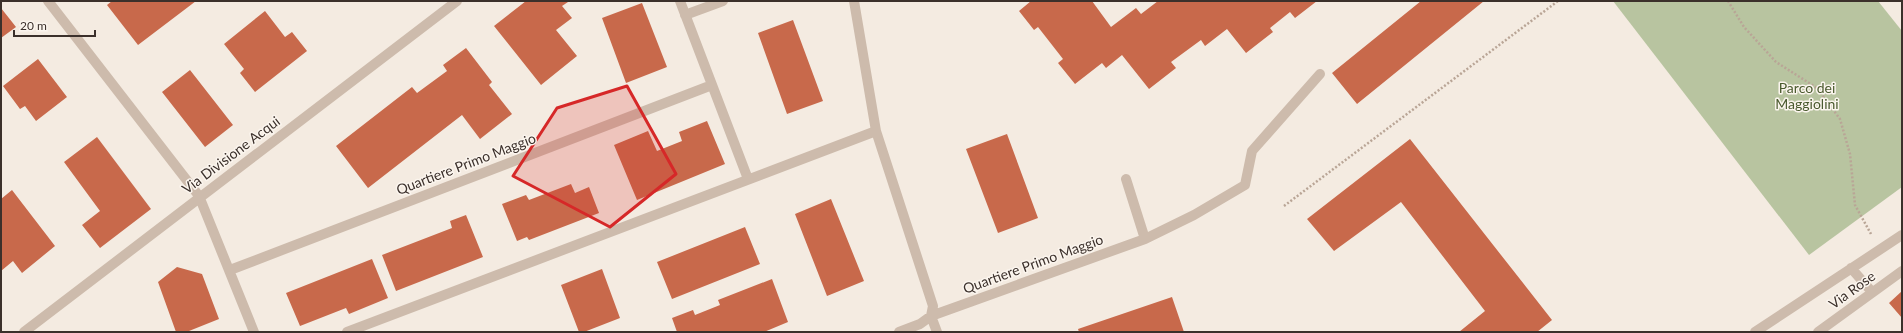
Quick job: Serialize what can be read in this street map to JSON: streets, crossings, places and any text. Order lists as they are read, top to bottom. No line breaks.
{"streets":{"street":["Via Divisione Acqui","Quartiere Primo Maggio","Via Rose"]},"parks":["Parco dei Maggiolini"],"scale_bar":"20 m"}
